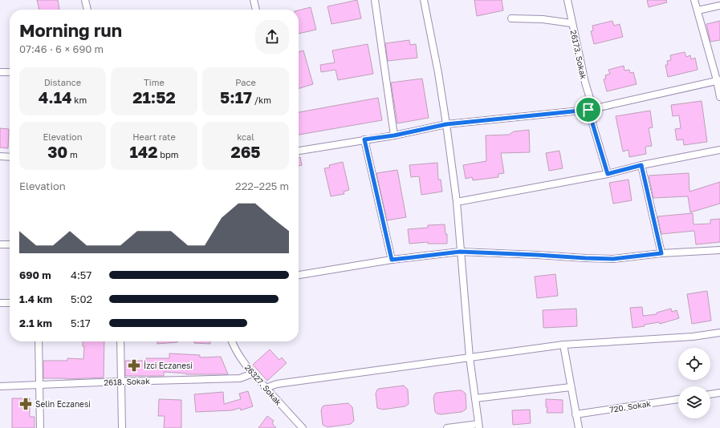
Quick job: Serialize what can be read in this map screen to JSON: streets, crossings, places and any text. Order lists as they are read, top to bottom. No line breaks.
{"streets":{"street":["26173. Sokak","2618. Sokak","26327. Sokak","720. Sokak"]},"crossings":[["2618. Sokak","26327. Sokak"]],"places":{"pharmacy":["İzci Eczanesi","Selin Eczanesi"]},"page":{"heading":["Morning run","07:46 · 6 × 690 m"],"stats":[["Distance","4.14 km"],["Time","21:52"],["Pace","5:17 /km"],["Elevation","30 m"],["Heart rate","142 bpm"],["kcal","265"]],"chart":["Elevation","222–225 m"],"list":[{"name":"690 m","note":"4:57"},{"name":"1.4 km","note":"5:02"},{"name":"2.1 km","note":"5:17"}]}}
